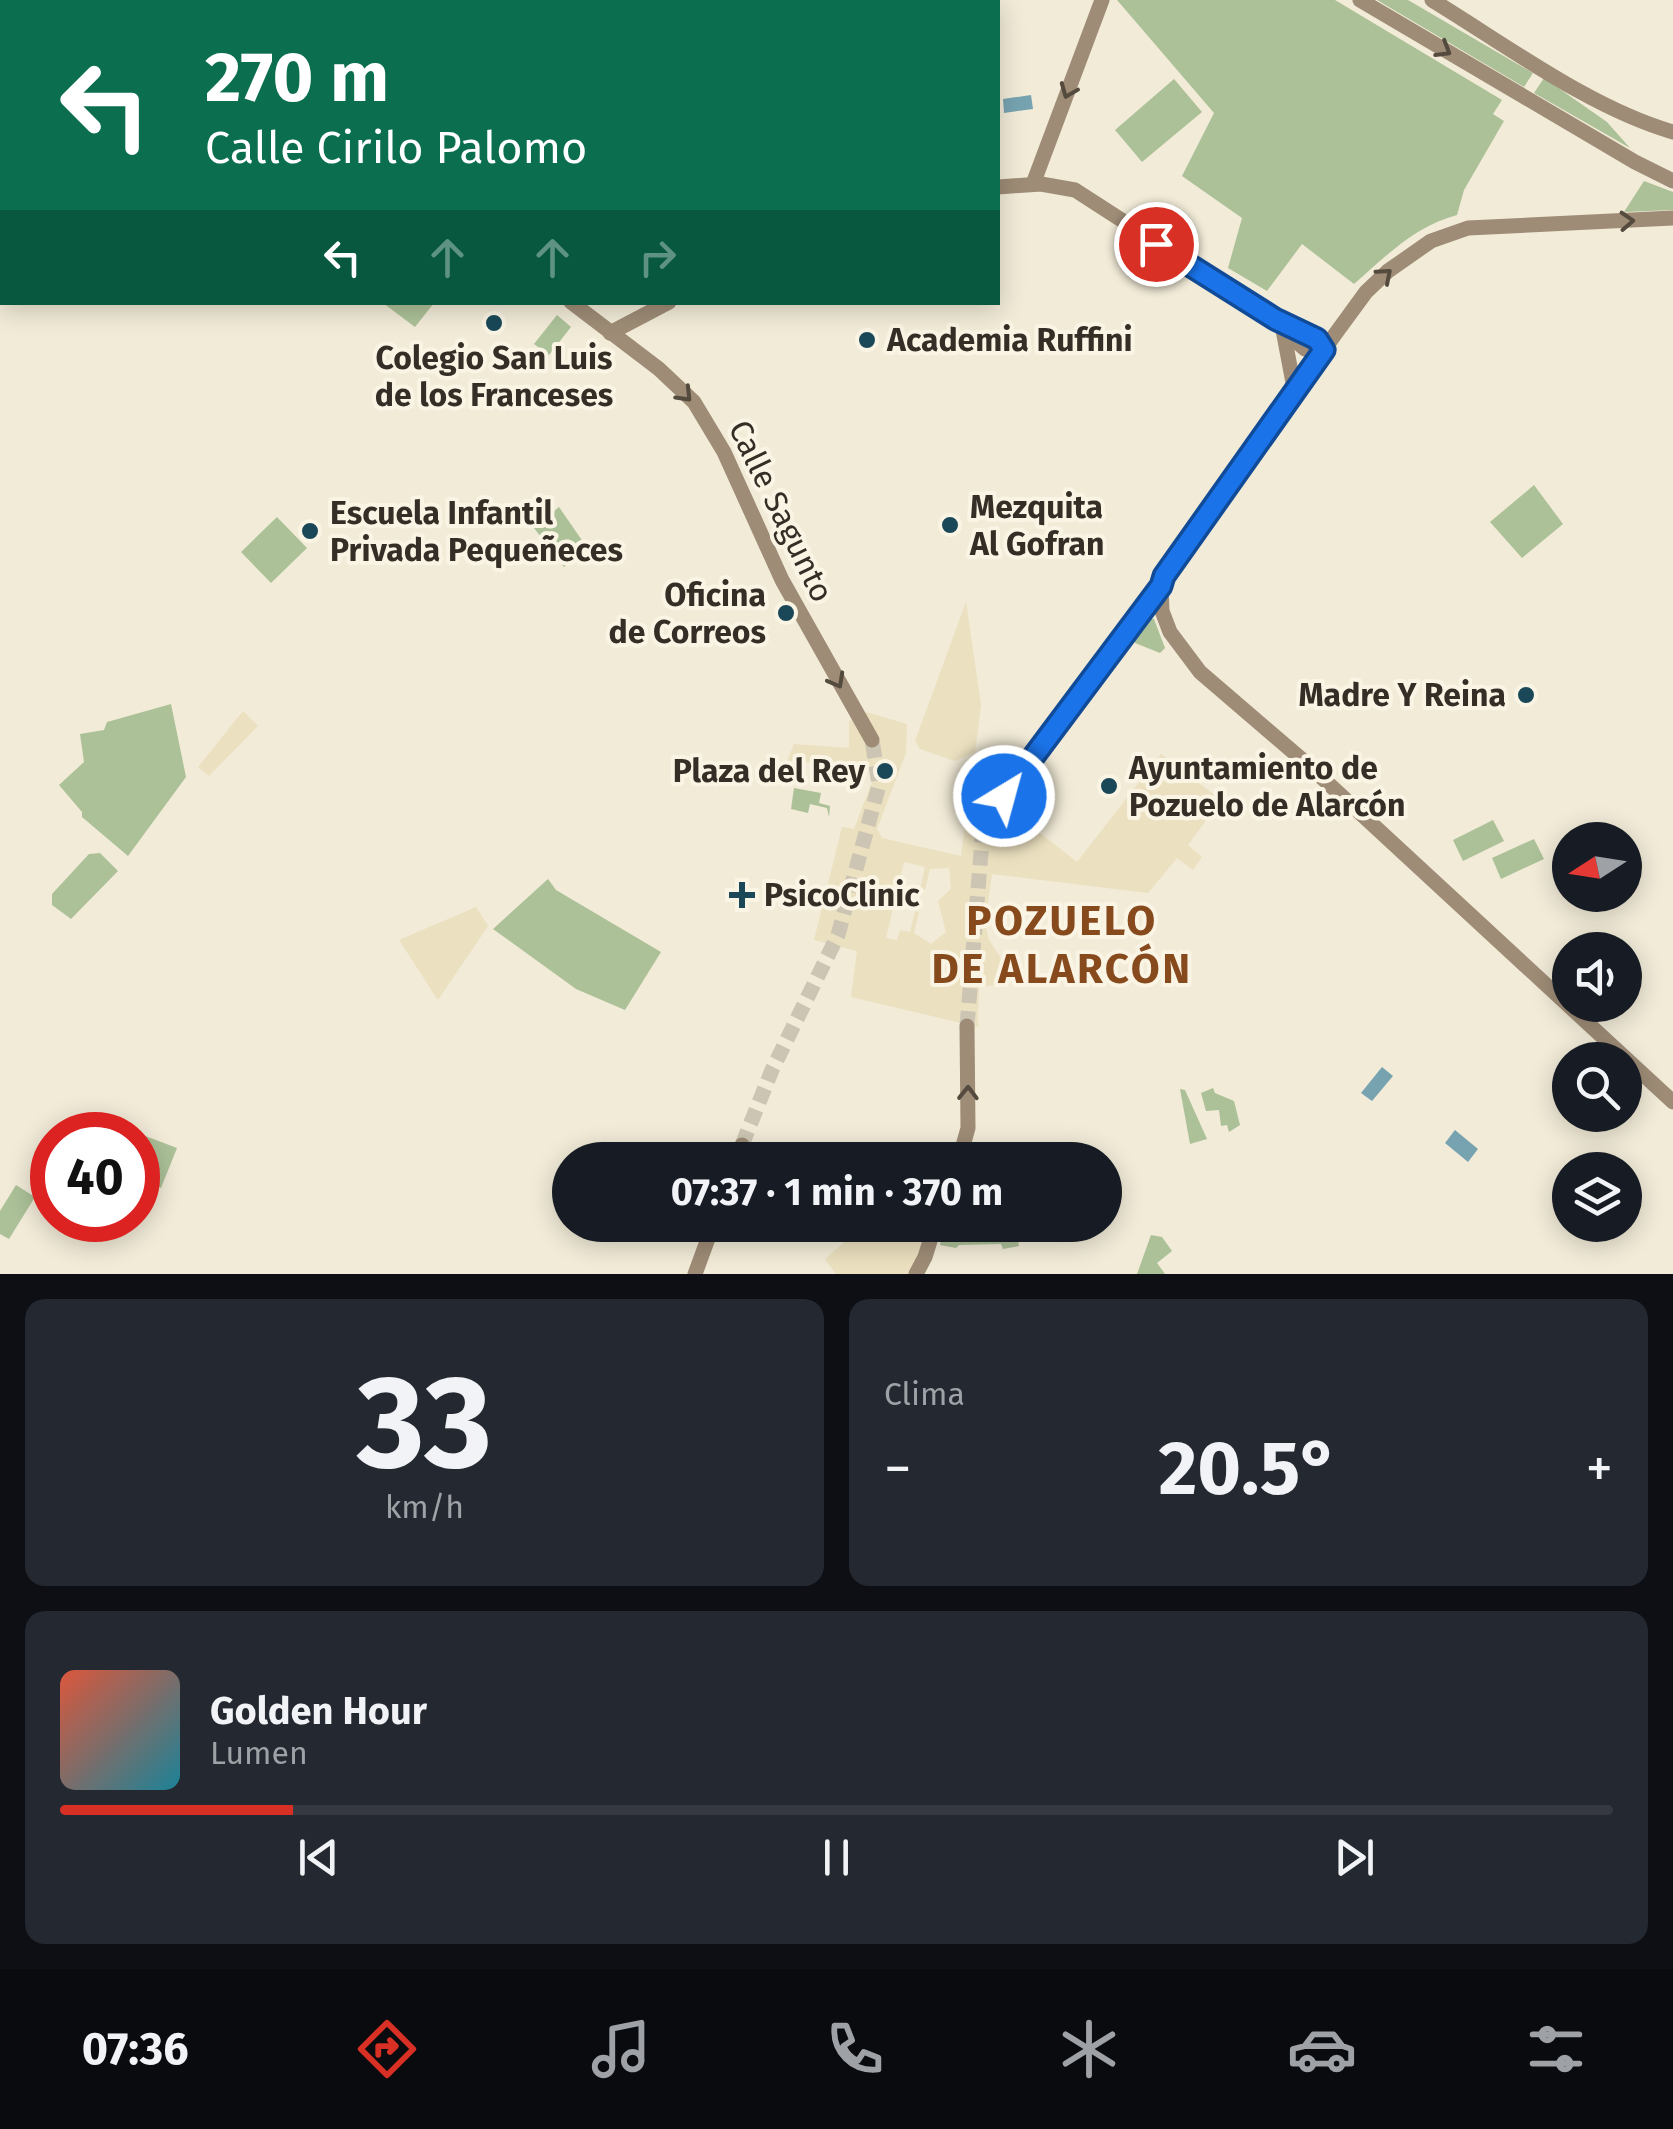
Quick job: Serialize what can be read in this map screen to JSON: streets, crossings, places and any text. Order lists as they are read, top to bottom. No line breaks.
{"streets":{"street":["Calle Sagunto"]},"one_way":["Calle Sagunto"],"districts":["POZUELO DE ALARCÓN"],"places":{"other":["Colegio San Luis de los Franceses","Academia Ruffini","Mezquita Al Gofran","Escuela Infantil Privada Pequeñeces","Oficina de Correos","Madre Y Reina","Plaza del Rey","Ayuntamiento de Pozuelo de Alarcón"],"health":["PsicoClinic"]},"north":"left","page":{"turn":["270 m","Calle Cirilo Palomo"],"limit":"40","trip":"07:37 · 1 min · 370 m","tile":[["33","km/h"],"Clima"],"heat":["−","20.5°","+"],"song":["Golden Hour","Lumen"],"tabs":"07:36"}}
